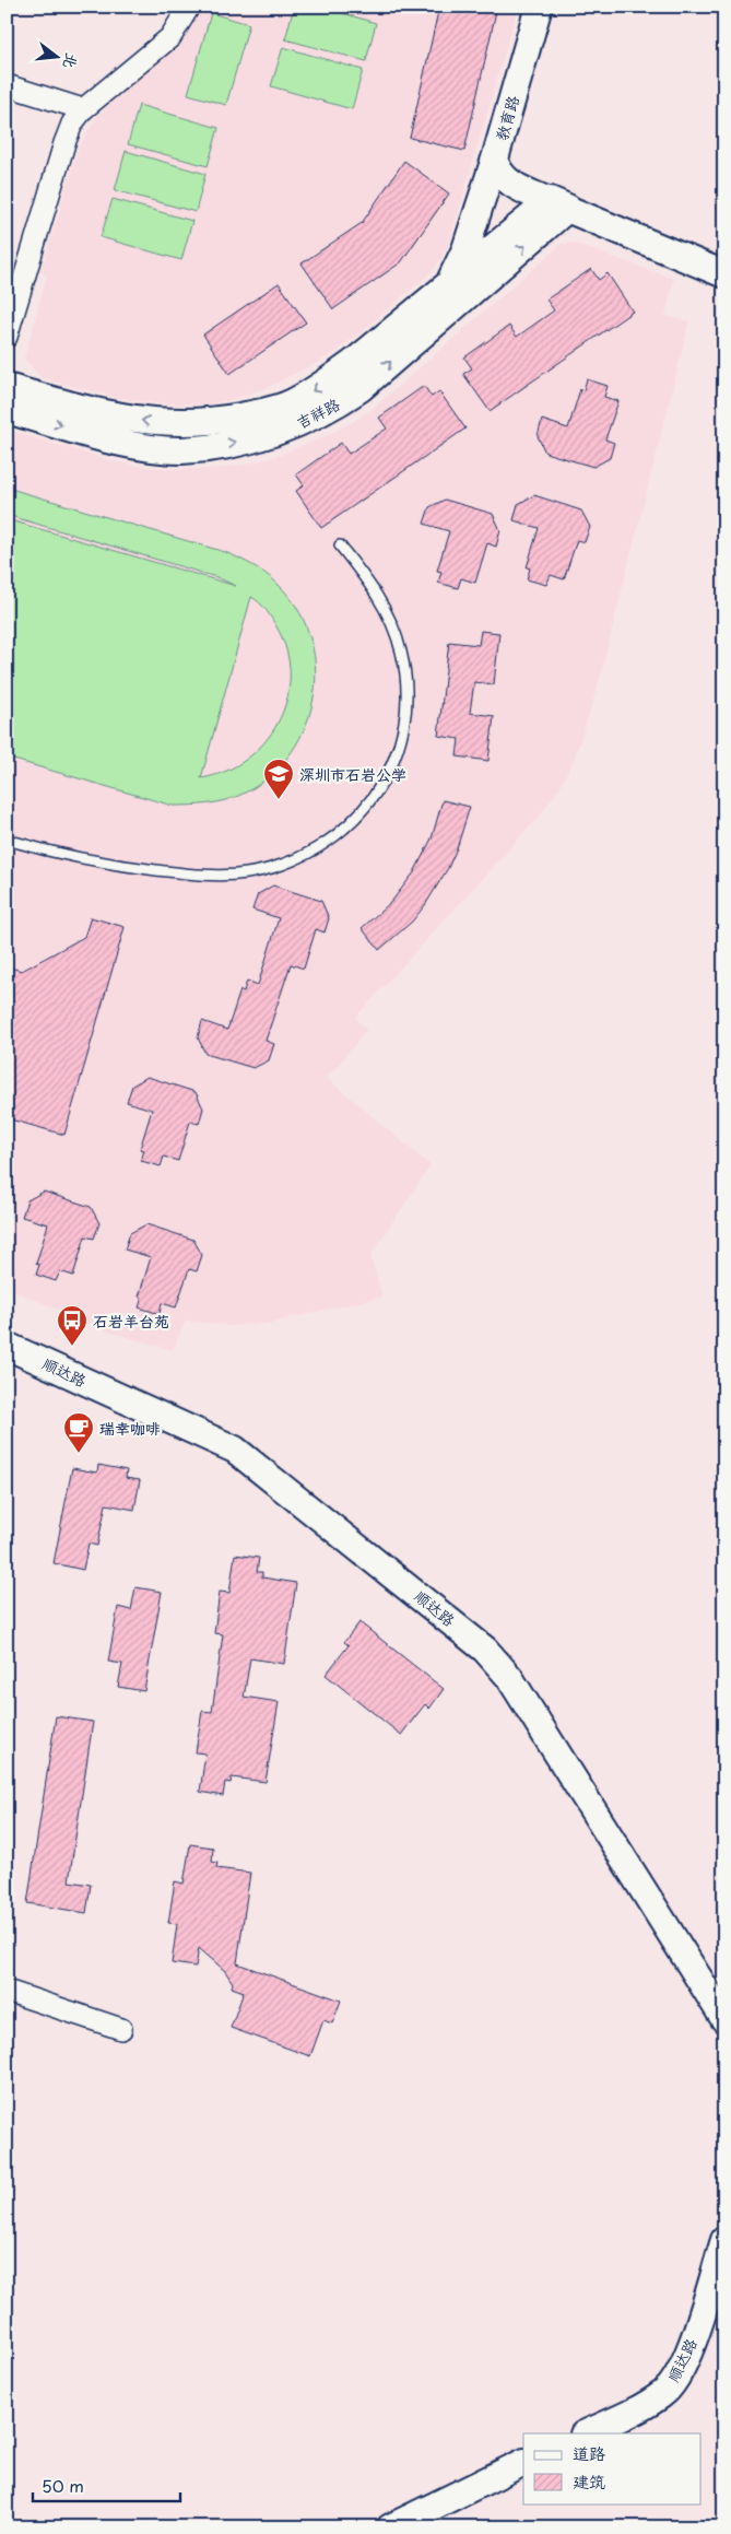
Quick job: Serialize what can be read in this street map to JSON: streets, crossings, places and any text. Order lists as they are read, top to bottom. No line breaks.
{"streets":{"street":["教育路","吉祥路","顺达路"]},"crossings":[["教育路","吉祥路"]],"places":{"school or university":["深圳市石岩公学"],"bus stop":["石岩羊台苑"],"cafe":["瑞幸咖啡"]},"legend":["道路","建筑"],"scale_bar":"50 m","north":"right"}
